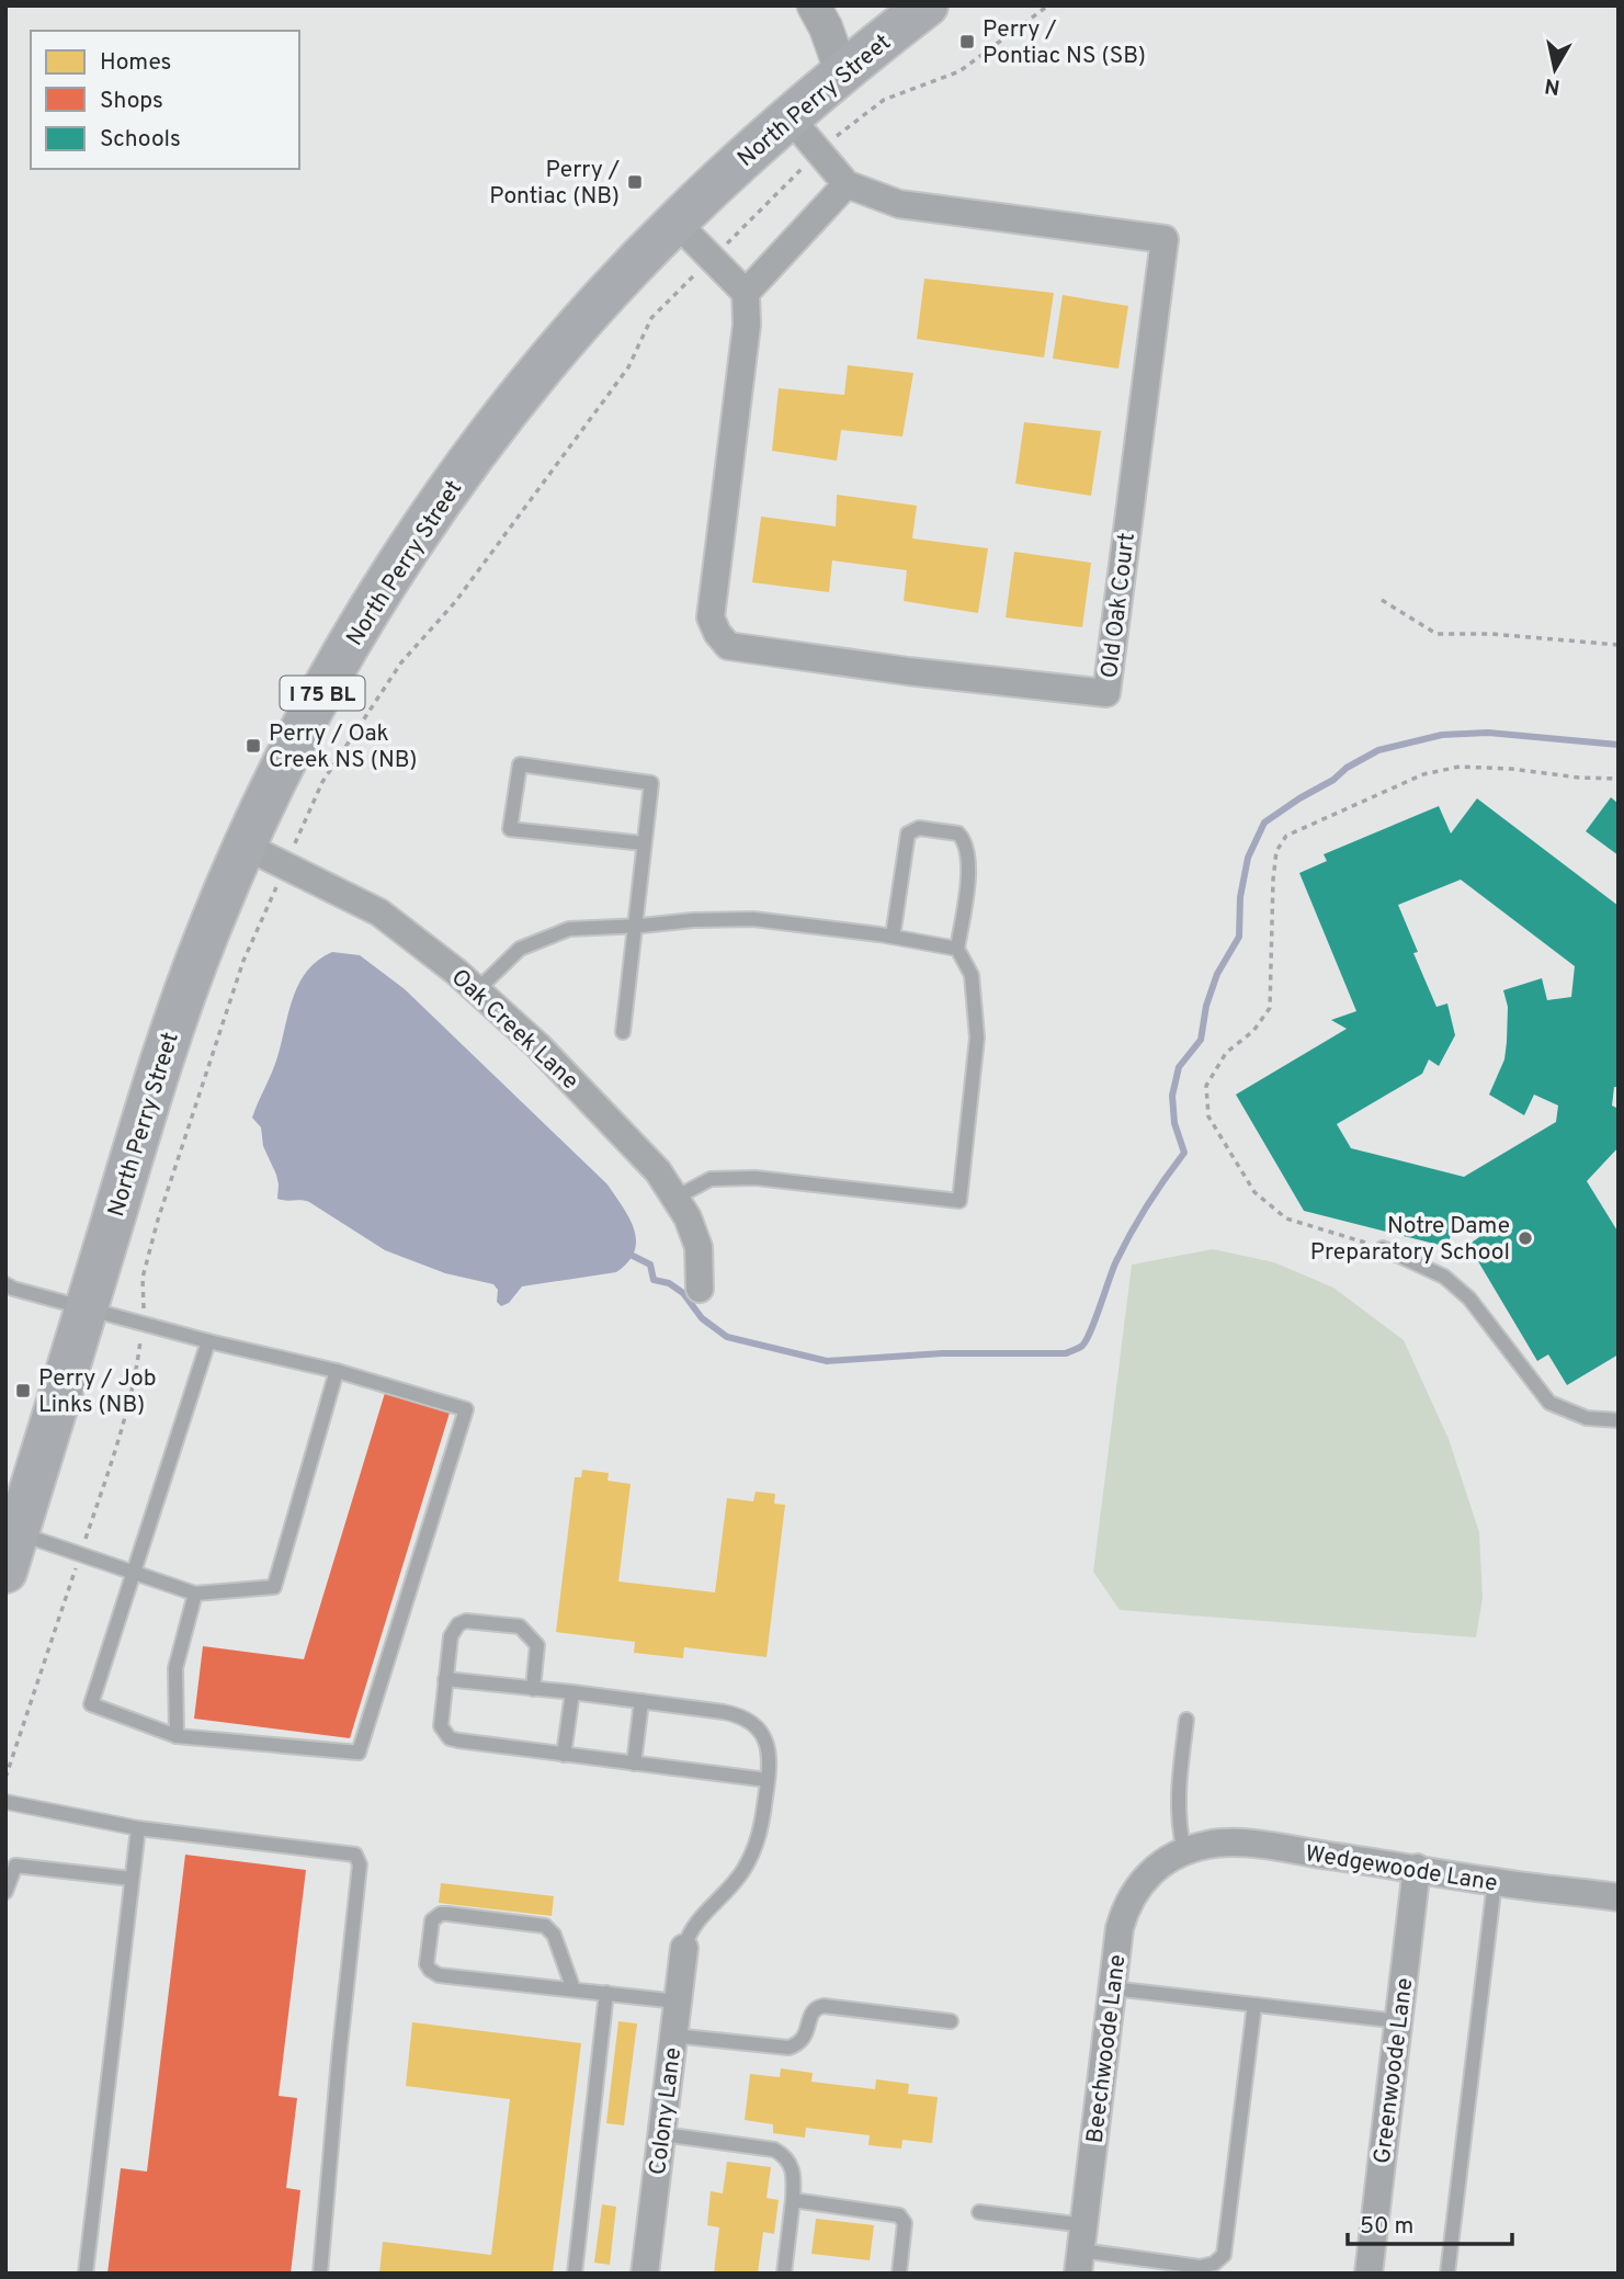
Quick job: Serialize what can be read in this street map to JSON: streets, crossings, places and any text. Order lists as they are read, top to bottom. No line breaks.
{"streets":{"main road":["North Perry Street","I 75 BL"],"street":["Old Oak Court","Oak Creek Lane","Wedgewoode Lane","Beechwoode Lane","Greenwoode Lane","Colony Lane"]},"crossings":[["North Perry Street","Old Oak Court"],["North Perry Street","Oak Creek Lane"],["Wedgewoode Lane","Beechwoode Lane"],["Wedgewoode Lane","Greenwoode Lane"]],"places":{"transit":["Perry / Pontiac NS (SB)","Perry / Pontiac (NB)","Perry / Oak Creek NS (NB)","Perry / Job Links (NB)"],"other":["Notre Dame Preparatory School"]},"legend":["Homes","Shops","Schools"],"scale_bar":"50 m","north":"bottom"}
